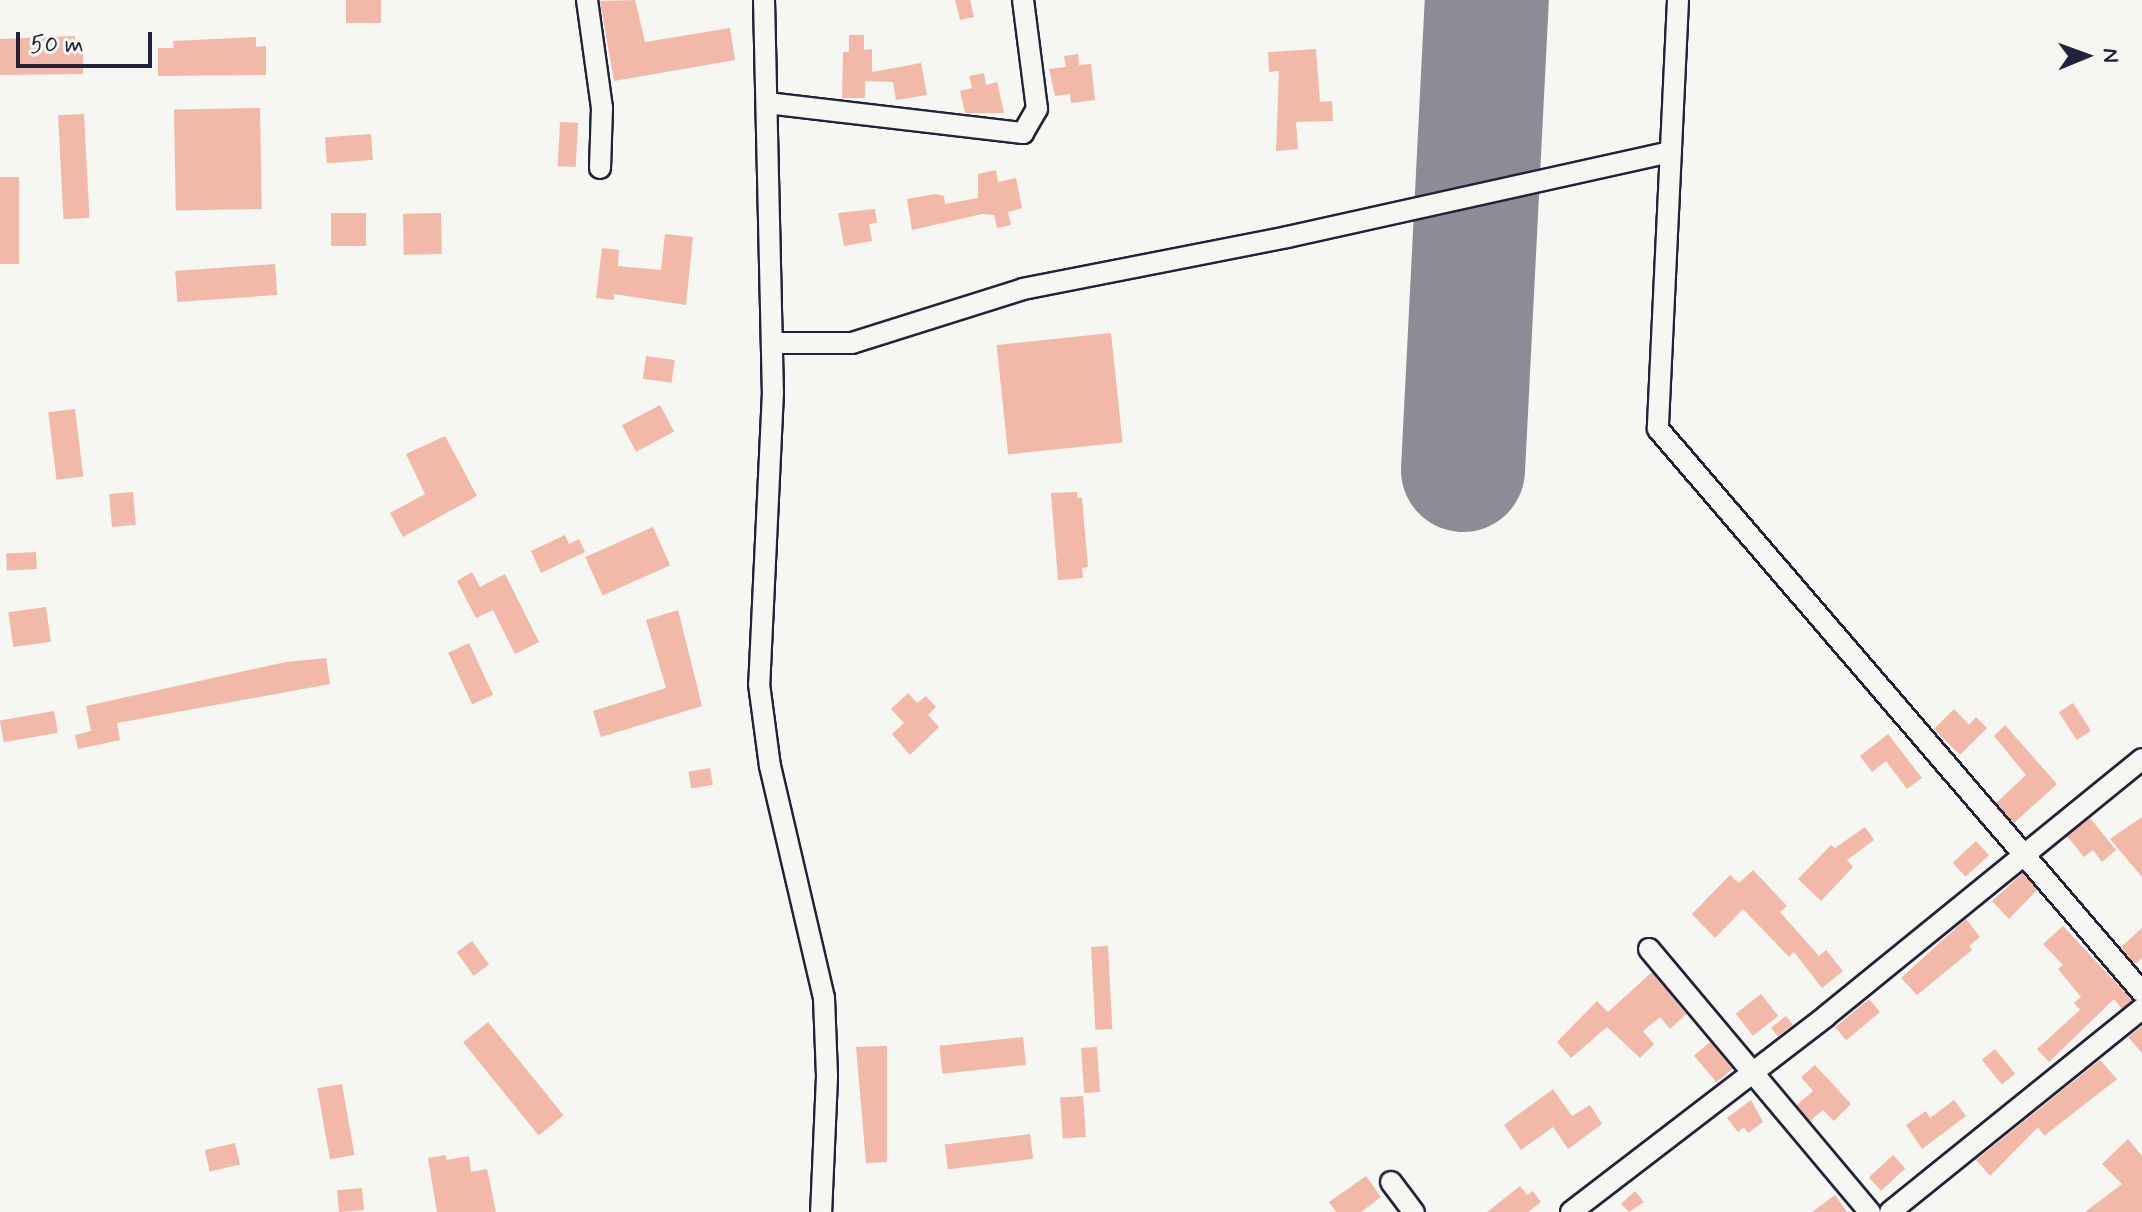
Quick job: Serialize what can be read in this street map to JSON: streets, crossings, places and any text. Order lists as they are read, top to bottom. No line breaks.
{"scale_bar":"50 m","north":"right"}
